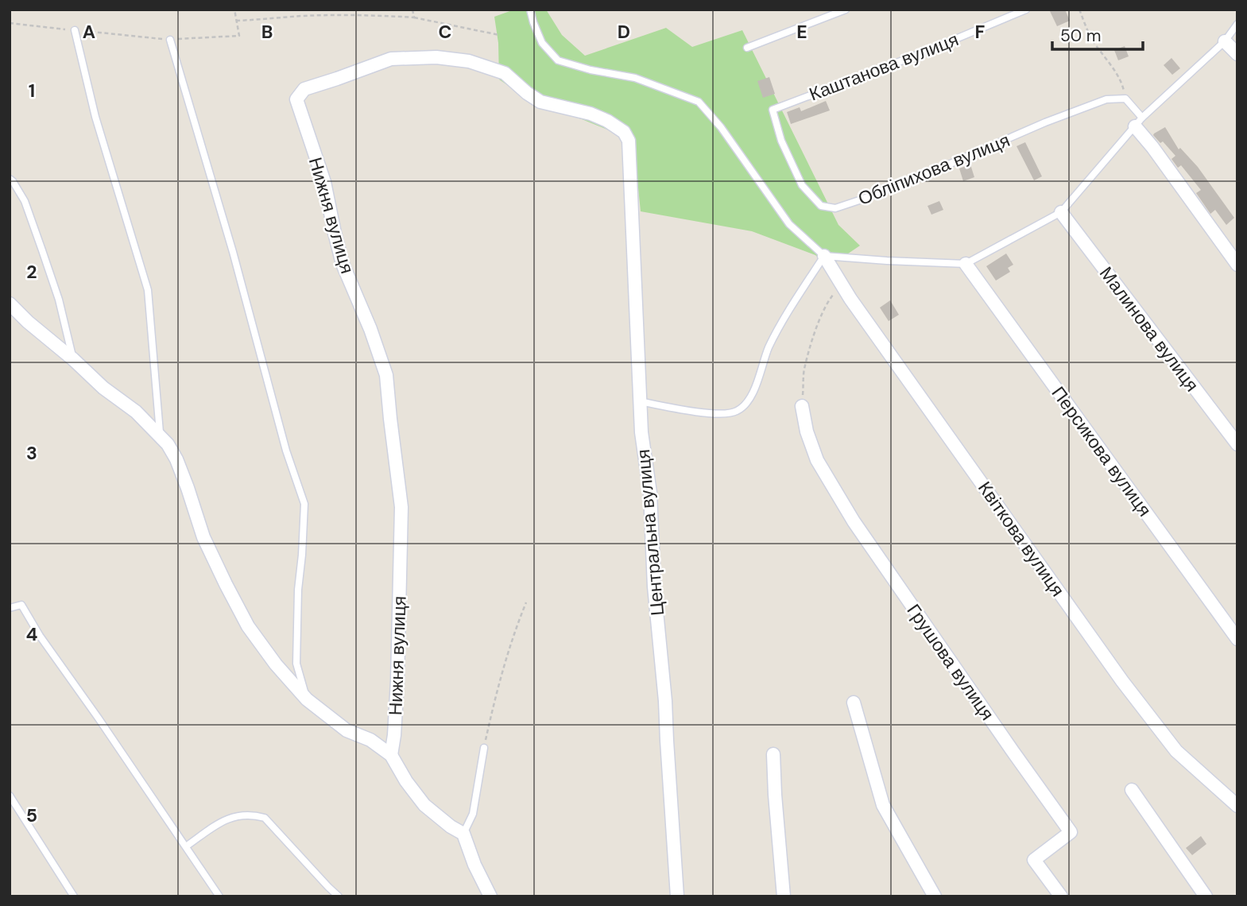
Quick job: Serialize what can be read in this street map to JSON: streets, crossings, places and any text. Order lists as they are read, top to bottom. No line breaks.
{"streets":{"street":["Нижня вулиця","Малинова вулиця","Персикова вулиця","Центральна вулиця","Квіткова вулиця","Грушова вулиця"],"lane":["Каштанова вулиця","Обліпихова вулиця"]},"crossings":[["Каштанова вулиця","Обліпихова вулиця"],["Нижня вулиця","Центральна вулиця"]],"scale_bar":"50 m","grid":{"columns":["A","B","C","D","E","F"],"rows":["1","2","3","4","5"]}}
